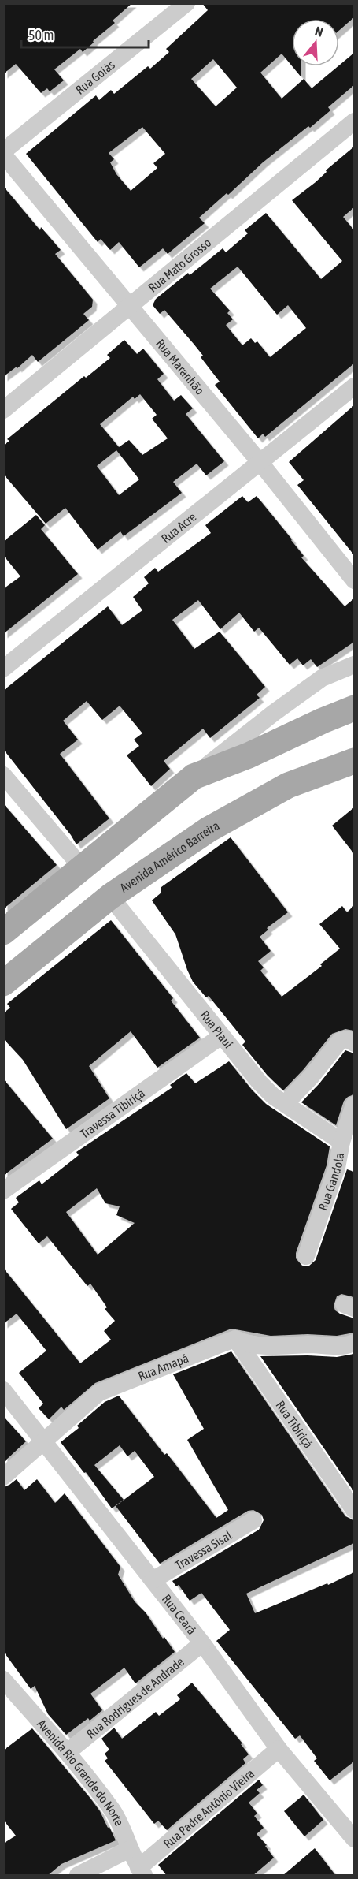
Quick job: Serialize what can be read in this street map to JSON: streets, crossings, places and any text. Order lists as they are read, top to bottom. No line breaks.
{"streets":{"main road":["Avenida Américo Barreira"],"street":["Rua Goiás","Rua Mato Grosso","Rua Maranhão","Rua Acre","Rua Piauí","Travessa Tibiriçá","Rua Gandola","Rua Amapá","Rua Tibiriçá","Travessa Sisal","Rua Ceará","Rua Rodrigues de Andrade","Avenida Rio Grande do Norte","Rua Padre Antônio Vieira"]},"crossings":[["Rua Goiás","Rua Maranhão"],["Rua Mato Grosso","Rua Maranhão"],["Rua Maranhão","Rua Acre"],["Avenida Américo Barreira","Rua Piauí"],["Rua Piauí","Travessa Tibiriçá"],["Rua Piauí","Rua Gandola"],["Rua Amapá","Rua Tibiriçá"],["Rua Amapá","Rua Ceará"],["Travessa Sisal","Rua Ceará"],["Rua Ceará","Rua Rodrigues de Andrade"],["Rua Ceará","Rua Padre Antônio Vieira"],["Rua Rodrigues de Andrade","Avenida Rio Grande do Norte"],["Avenida Rio Grande do Norte","Rua Padre Antônio Vieira"]],"scale_bar":"50 m","north":"top"}
